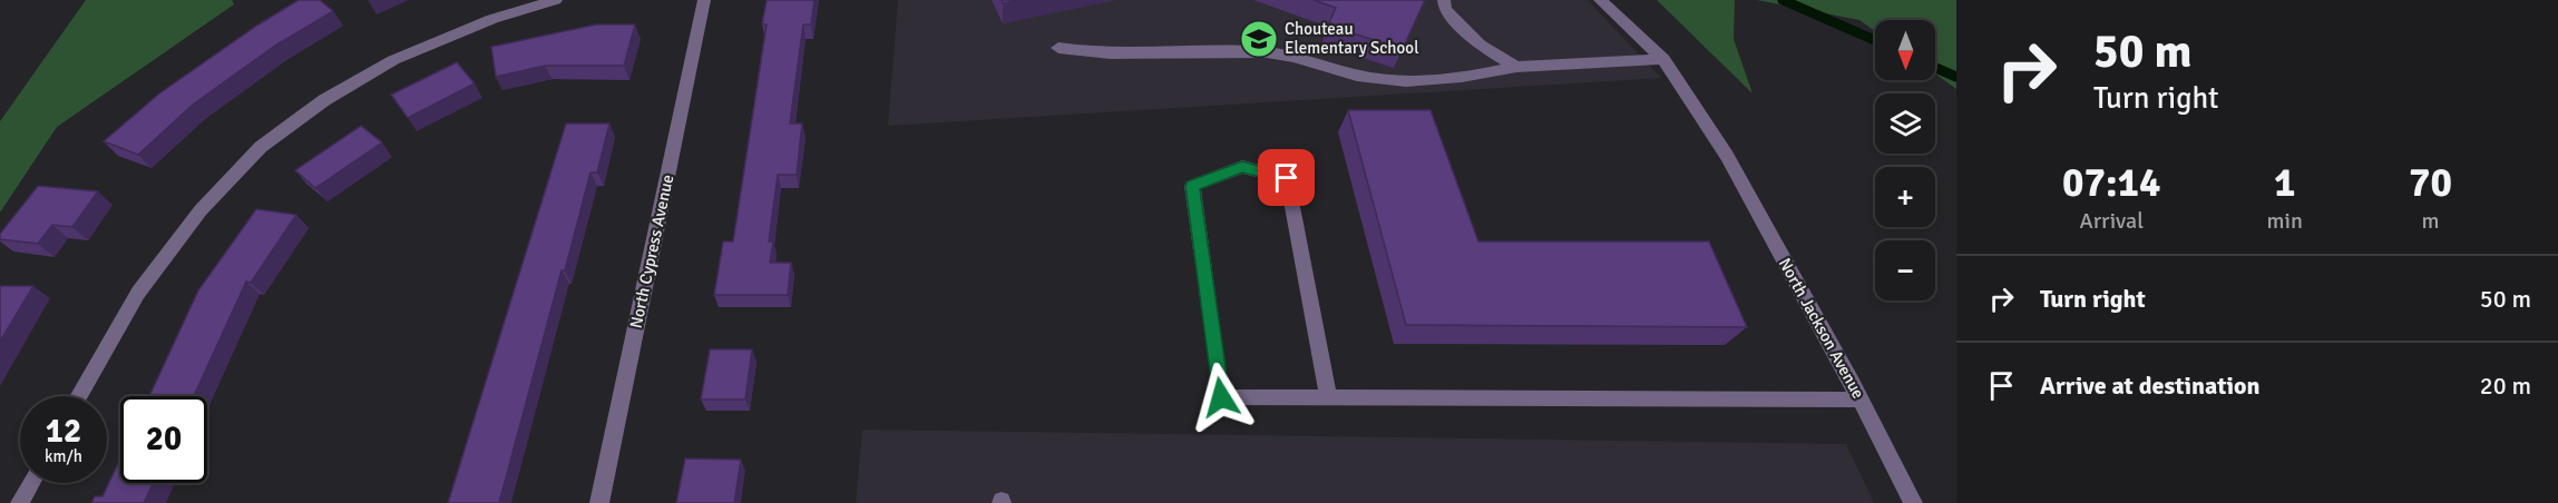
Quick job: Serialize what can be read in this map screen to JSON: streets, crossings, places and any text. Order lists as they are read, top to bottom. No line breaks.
{"streets":{"street":["North Cypress Avenue","North Jackson Avenue"]},"places":{"school or university":["Chouteau Elementary School"]},"north":"bottom","page":{"turn":["50 m","Turn right"],"map_buttons":["+","−"],"eta":["07:14","Arrival","1","min","70","m"],"list":[{"name":"Turn right","value":"50 m"},{"name":"Arrive at destination","value":"20 m"}],"speed":"12 km/h","limit":"20"}}
